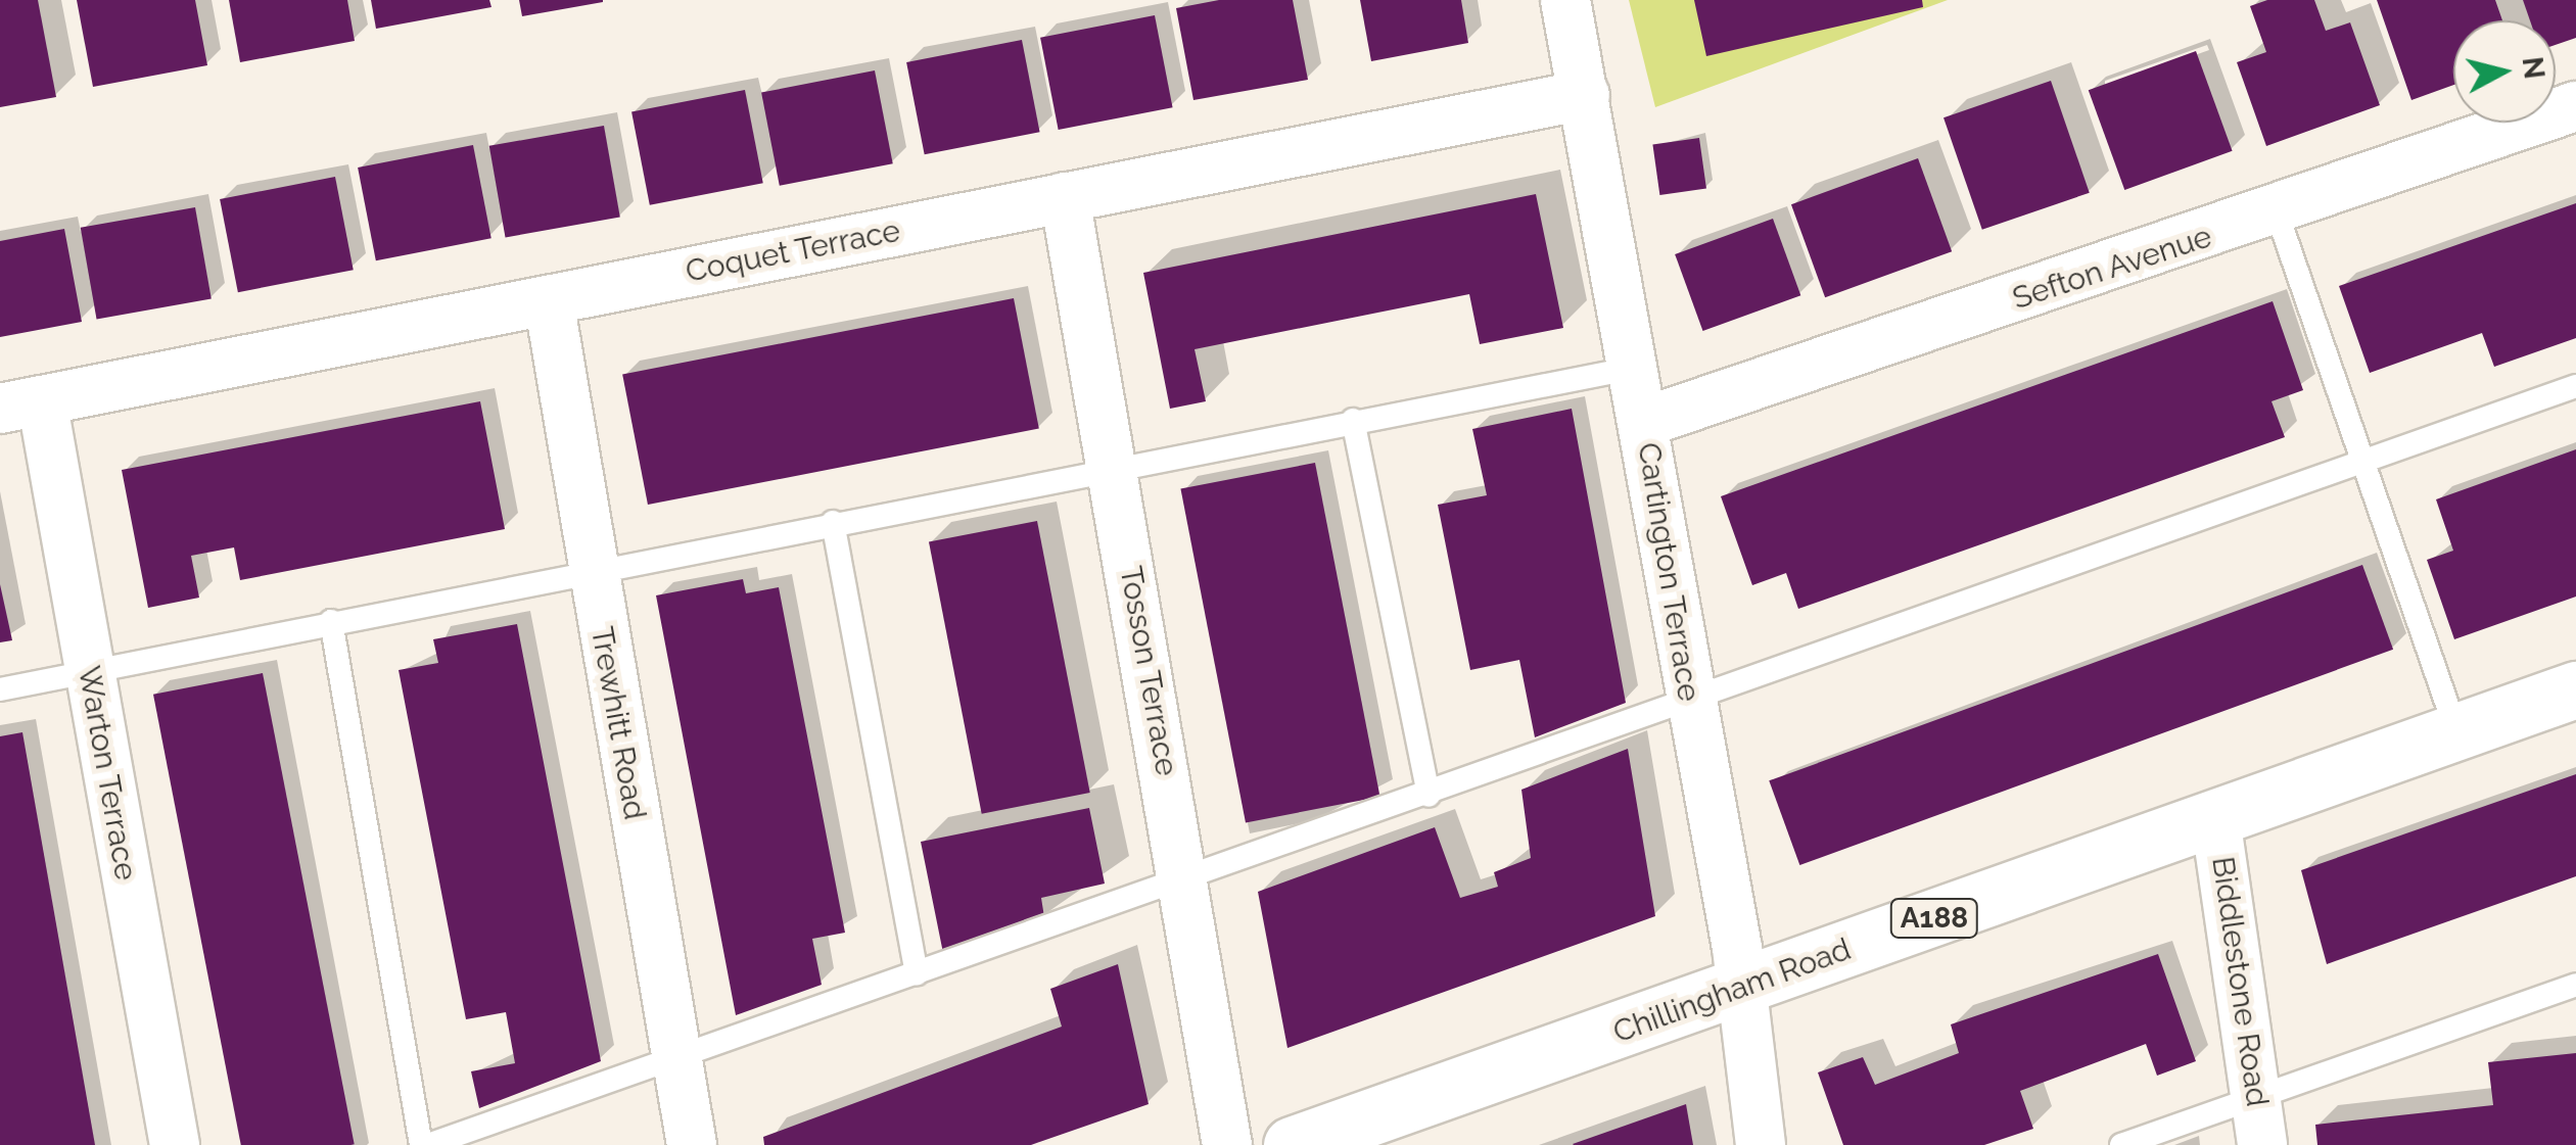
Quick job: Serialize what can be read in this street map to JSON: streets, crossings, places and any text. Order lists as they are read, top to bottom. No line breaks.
{"streets":{"main road":["A188","Chillingham Road"],"street":["Coquet Terrace","Sefton Avenue","Cartington Terrace","Tosson Terrace","Trewhitt Road","Warton Terrace","Biddlestone Road"]},"crossings":[["Coquet Terrace","Cartington Terrace"],["Coquet Terrace","Tosson Terrace"],["Coquet Terrace","Trewhitt Road"],["Coquet Terrace","Warton Terrace"],["Sefton Avenue","Cartington Terrace"],["Cartington Terrace","Chillingham Road"],["Biddlestone Road","Chillingham Road"]],"north":"right"}
